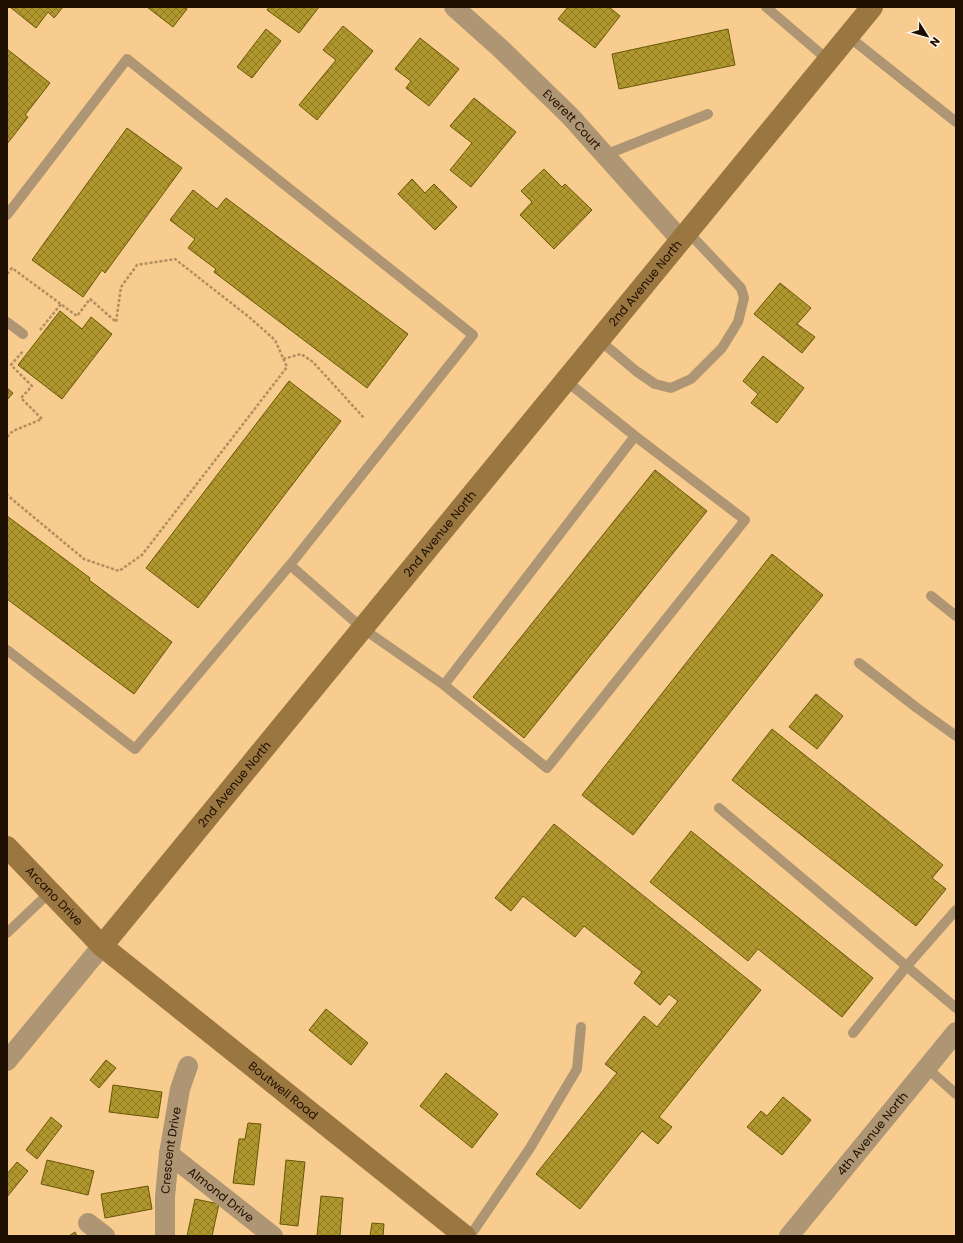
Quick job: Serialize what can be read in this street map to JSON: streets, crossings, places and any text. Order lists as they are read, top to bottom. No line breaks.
{"streets":{"street":["Everett Court","2nd Avenue North","Arcano Drive","Boutwell Road","4th Avenue North","Crescent Drive","Almond Drive"]},"crossings":[["Everett Court","2nd Avenue North"],["2nd Avenue North","Arcano Drive"],["2nd Avenue North","Boutwell Road"],["Arcano Drive","Boutwell Road"],["Crescent Drive","Almond Drive"]],"north":"bottom right"}
